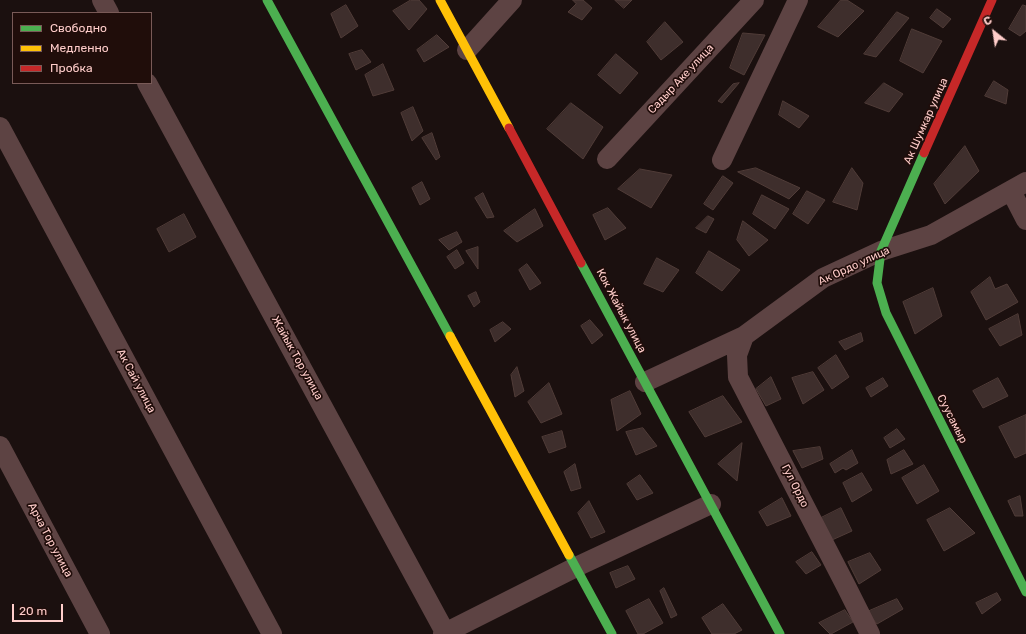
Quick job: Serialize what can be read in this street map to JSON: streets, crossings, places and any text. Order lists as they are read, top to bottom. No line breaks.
{"streets":{"street":["Садыр Аке улица","Ак Шумкар улица","Ак Ордо улица","Кок Жайык улица","Жайык Тор улица","Ак Сай улица","Суусамыр","Гул Ордо","Арча Тор улица"]},"crossings":[["Ак Шумкар улица","Ак Ордо улица"],["Ак Шумкар улица","Суусамыр"],["Ак Ордо улица","Кок Жайык улица"],["Ак Ордо улица","Суусамыр"],["Ак Ордо улица","Гул Ордо"]],"legend":["Свободно","Медленно","Пробка"],"scale_bar":"20 m","north":"top left"}
